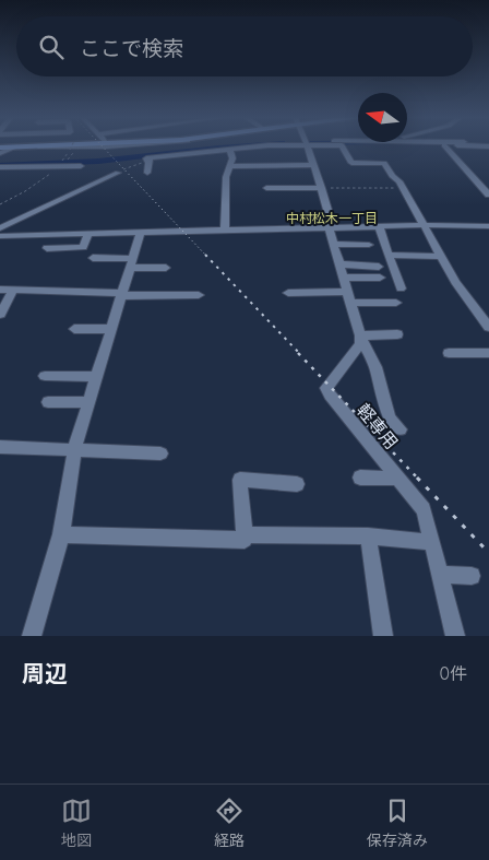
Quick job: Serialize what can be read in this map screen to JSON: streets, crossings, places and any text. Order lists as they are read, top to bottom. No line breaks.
{"streets":{"street":["軽専用"]},"districts":["中村松木一丁目"],"north":"left","page":{"search":"ここで検索","heading":["周辺","0件"],"nav":["地図","経路","保存済み"]}}
